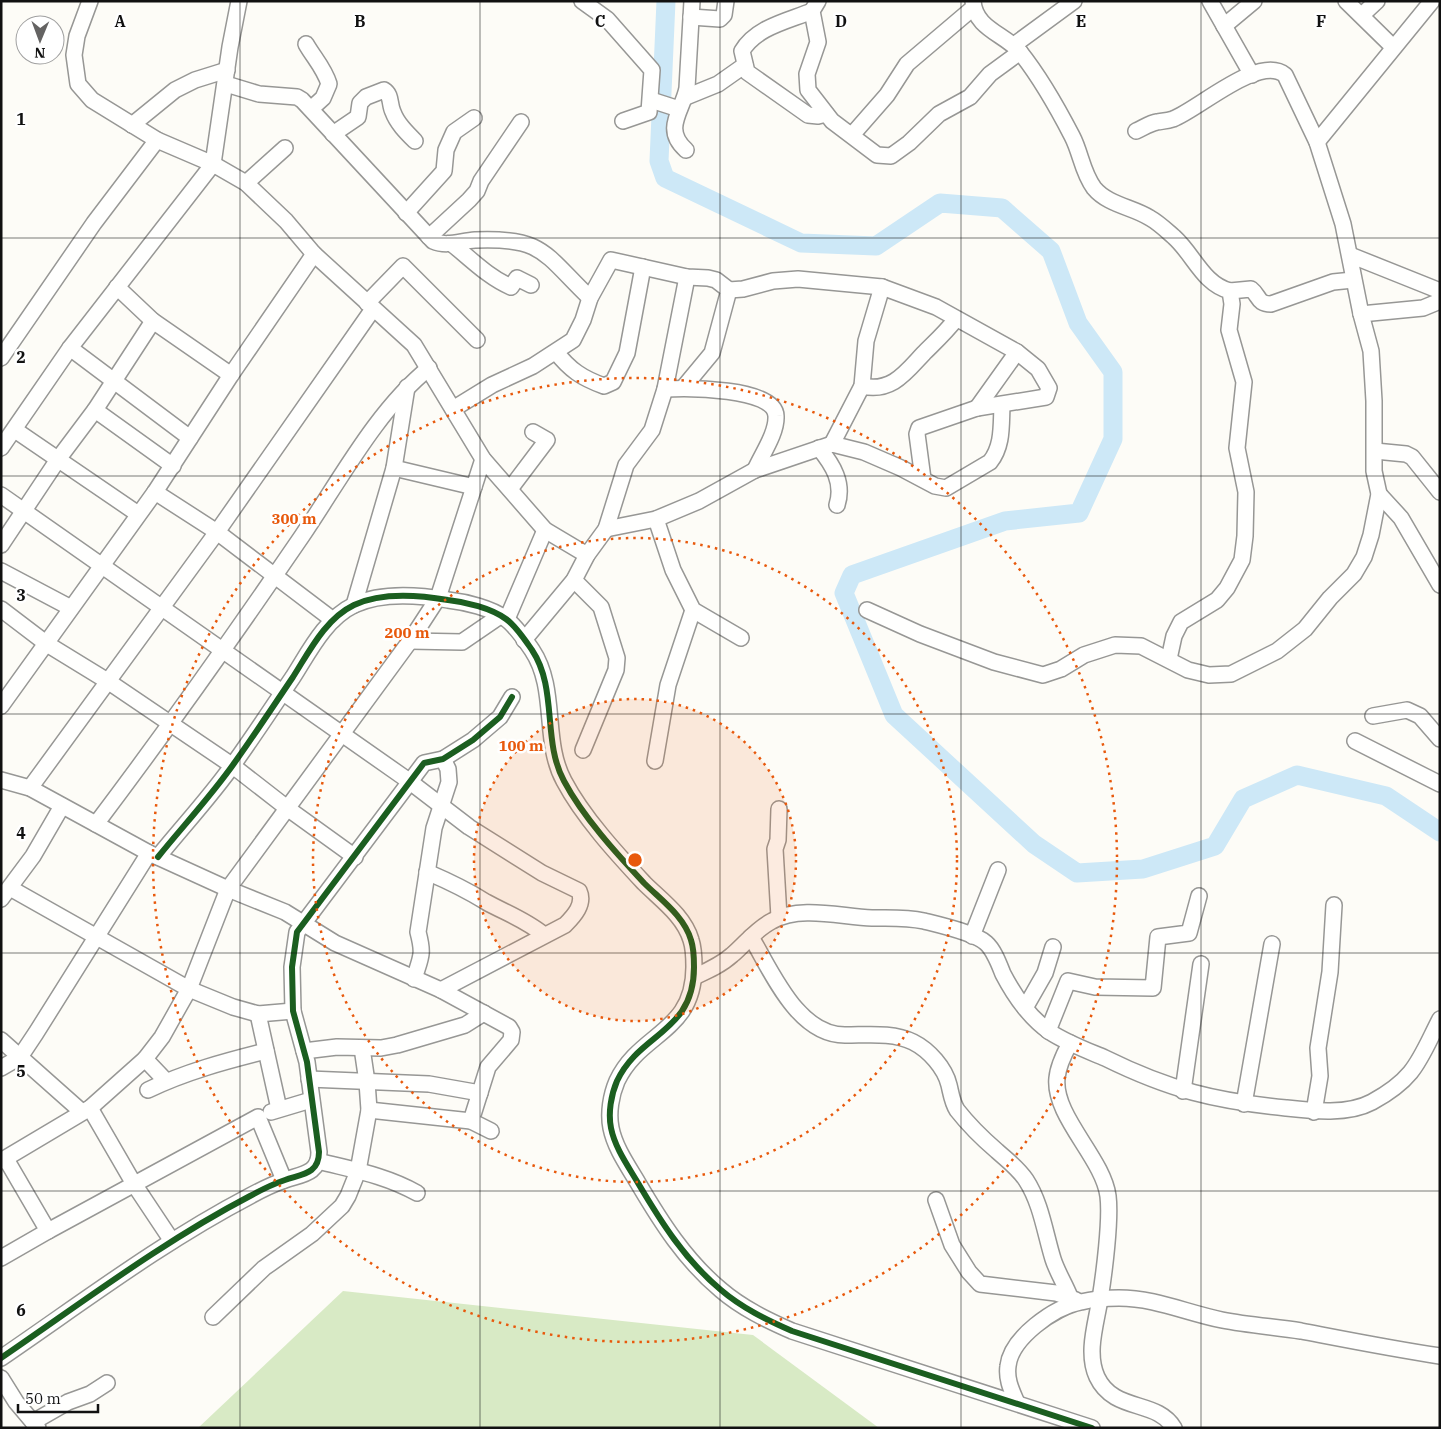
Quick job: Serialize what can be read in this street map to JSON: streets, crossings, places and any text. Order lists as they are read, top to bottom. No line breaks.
{"scale_bar":"50 m","north":"bottom","grid":{"columns":["A","B","C","D","E","F"],"rows":["1","2","3","4","5","6"]},"rings":["300 m","200 m","100 m"]}
